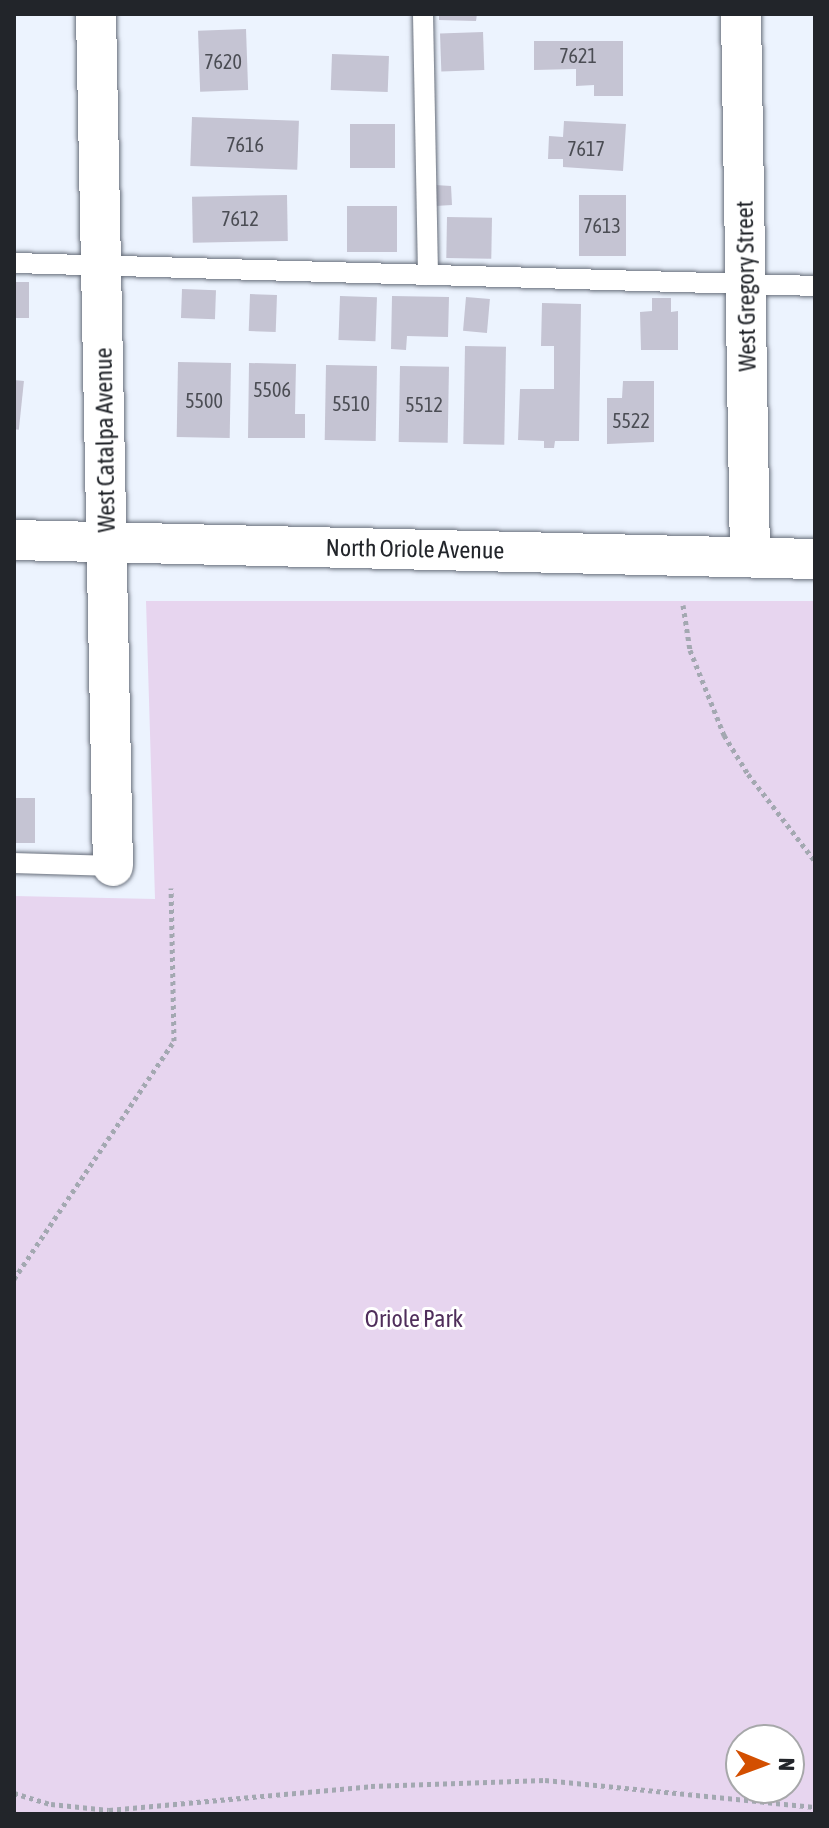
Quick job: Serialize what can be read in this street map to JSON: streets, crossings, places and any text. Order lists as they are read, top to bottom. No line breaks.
{"streets":{"street":["West Gregory Street","West Catalpa Avenue","North Oriole Avenue"]},"crossings":[["West Gregory Street","North Oriole Avenue"],["West Catalpa Avenue","North Oriole Avenue"]],"parks":["Oriole Park"],"house_numbers":["7621","7620","7616","7617","7612","7613","5506","5500","5510","5512","5522"],"north":"right"}
